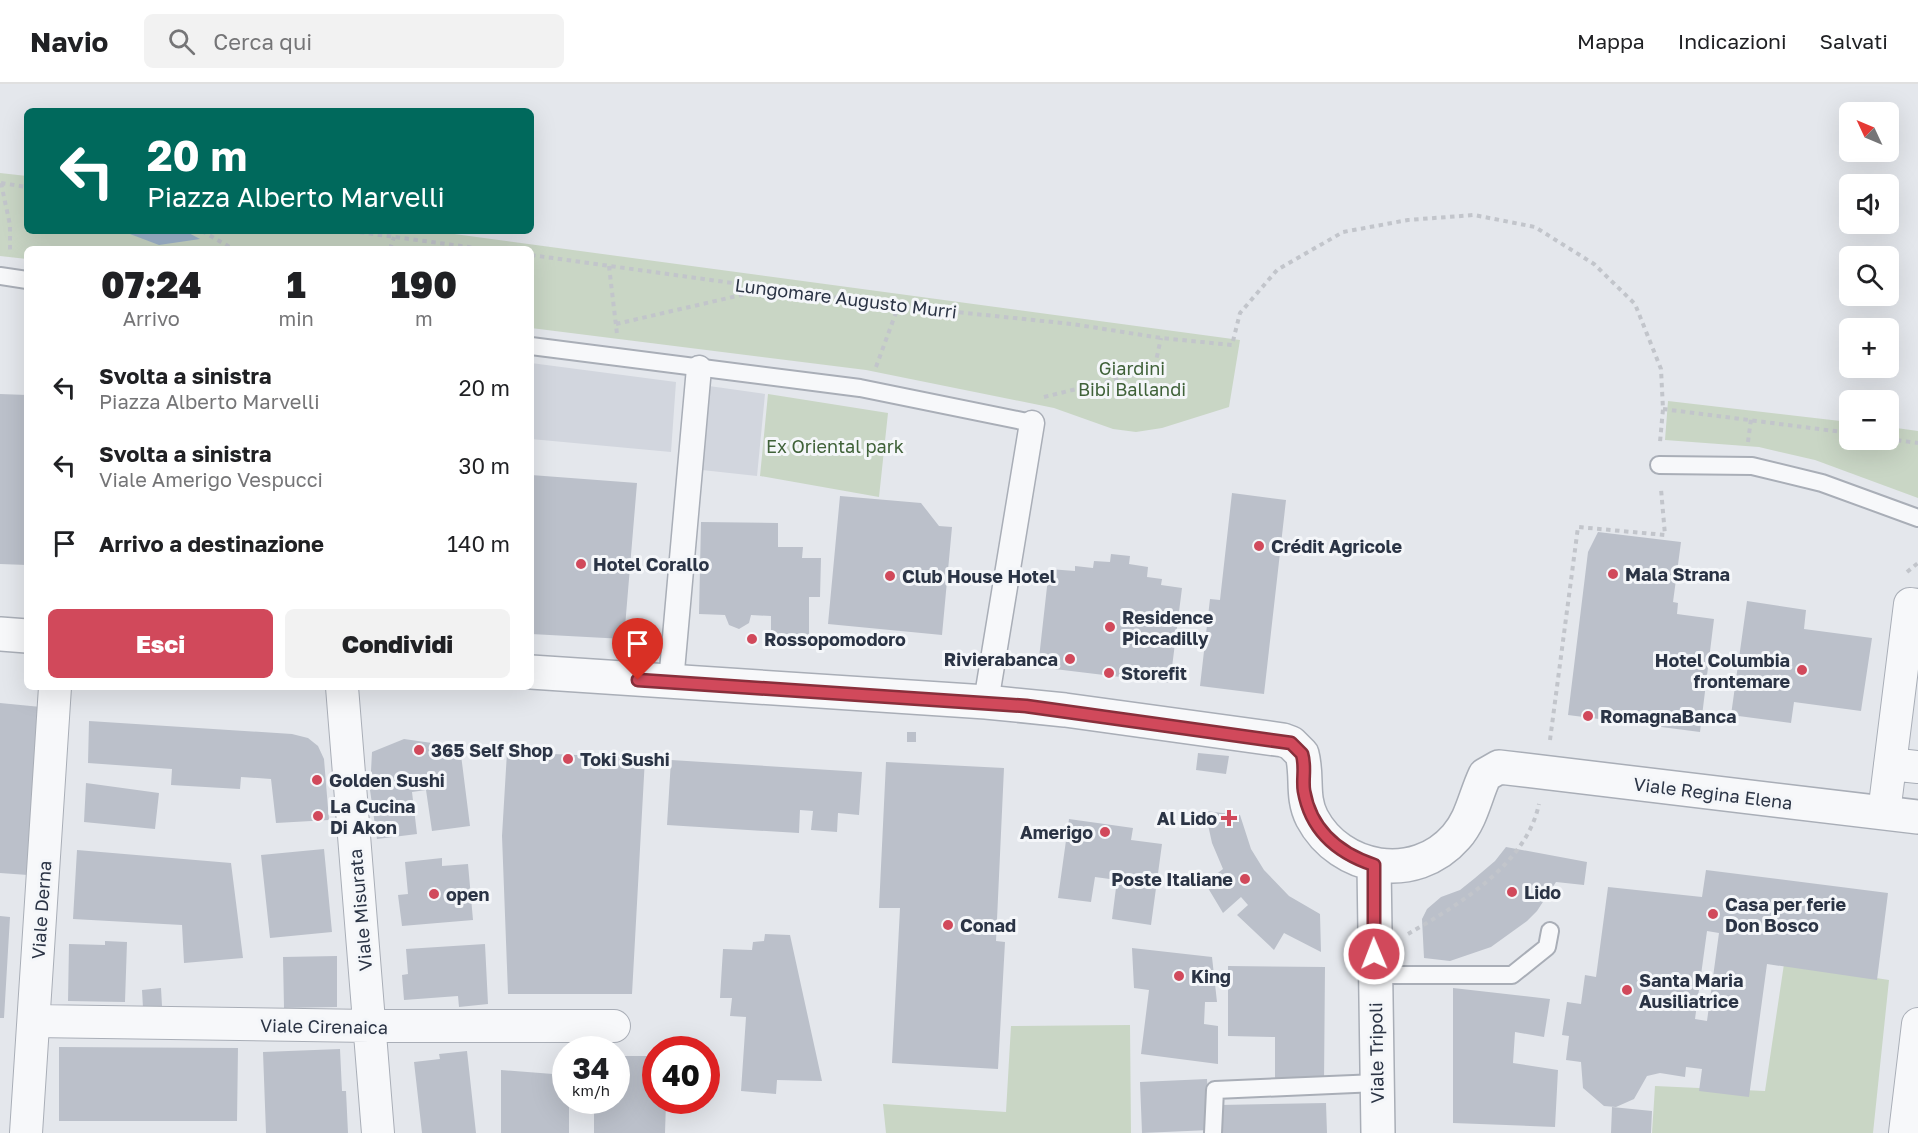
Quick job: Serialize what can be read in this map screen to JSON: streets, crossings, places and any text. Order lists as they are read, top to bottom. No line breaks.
{"streets":{"street":["Viale Regina Elena","Viale Derna","Viale Misurata","Viale Cirenaica","Viale Tripoli"],"path":["Lungomare Augusto Murri"]},"crossings":[["Viale Regina Elena","Viale Tripoli"],["Viale Derna","Viale Cirenaica"],["Viale Misurata","Viale Cirenaica"]],"parks":["Giardini Bibi Ballandi","Ex Oriental park"],"places":{"other":["Crédit Agricole","Hotel Corallo","Mala Strana","Club House Hotel","Residence Piccadilly","Rossopomodoro","Rivierabanca","Hotel Columbia frontemare","Storefit","RomagnaBanca","365 Self Shop","Toki Sushi","Golden Sushi","La Cucina Di Akon","Amerigo","Poste Italiane","Lido","open","Casa per ferie Don Bosco","Conad","King","Santa Maria Ausiliatrice"],"health":["Al Lido"]},"north":"top left","page":{"header":"Navio","search":"Cerca qui","nav":["Mappa","Indicazioni","Salvati"],"map_buttons":["+","−"],"turn":["20 m","Piazza Alberto Marvelli"],"eta":["07:24","Arrivo","1","min","190","m"],"list":[{"name":"Svolta a sinistra","note":"Piazza Alberto Marvelli","value":"20 m"},{"name":"Svolta a sinistra","note":"Viale Amerigo Vespucci","value":"30 m"},{"name":"Arrivo a destinazione","value":"140 m"}],"buttons":["Esci","Condividi"],"speed":"34 km/h","limit":"40"}}
